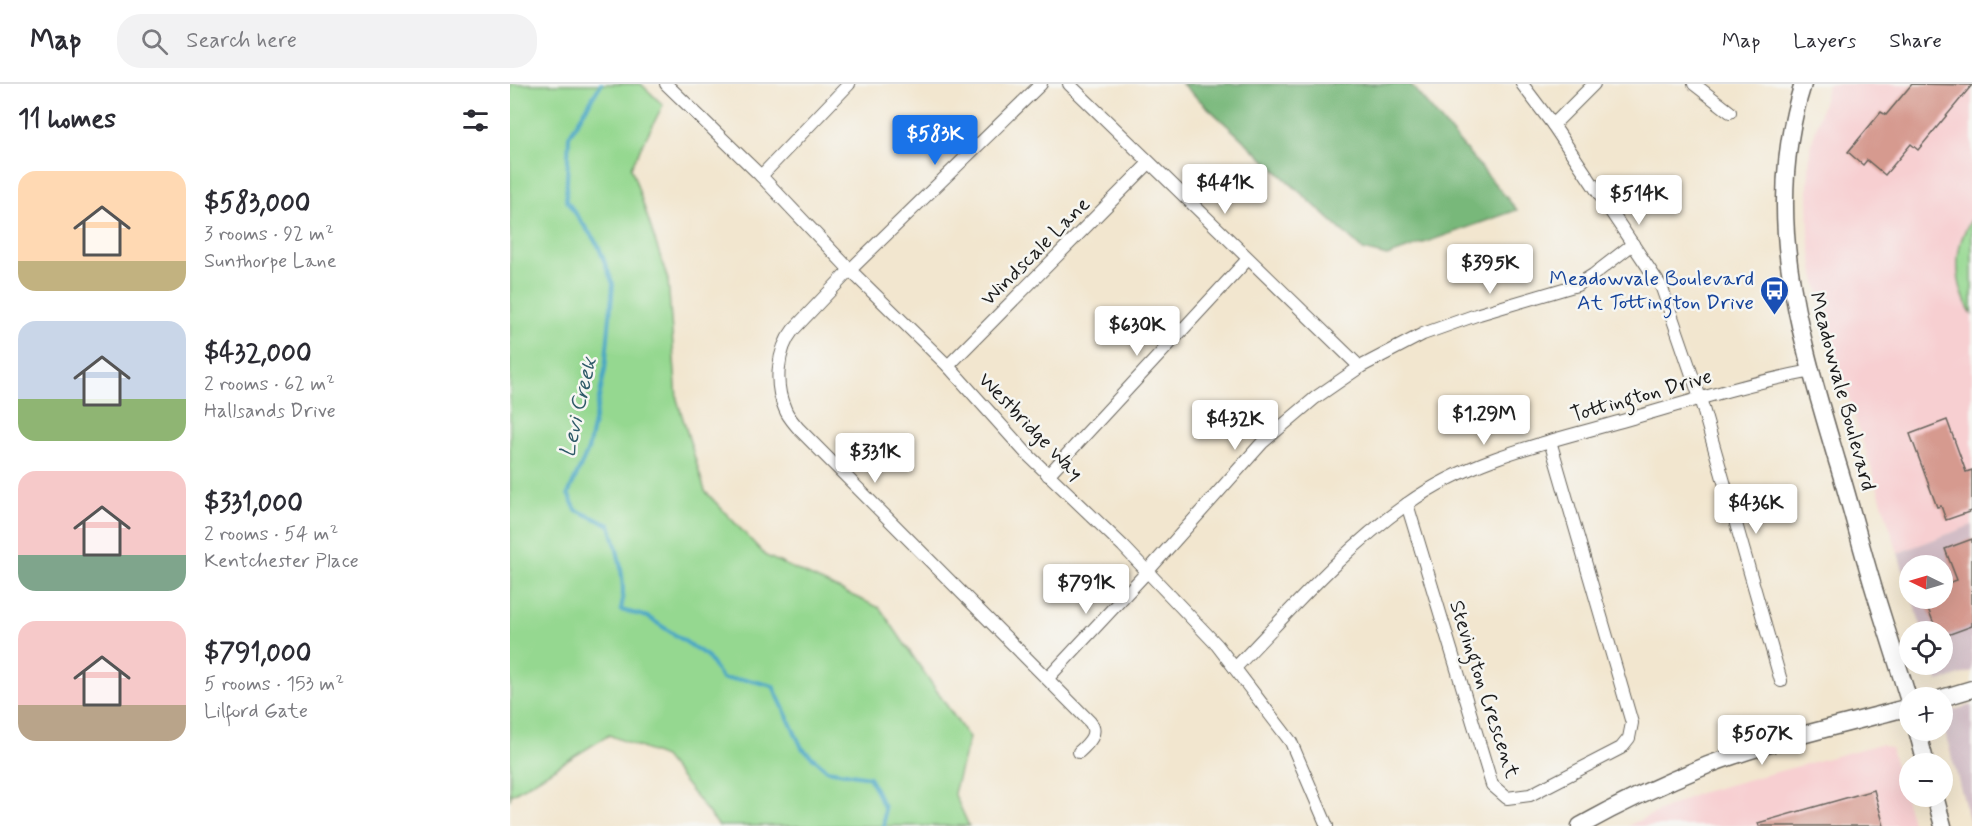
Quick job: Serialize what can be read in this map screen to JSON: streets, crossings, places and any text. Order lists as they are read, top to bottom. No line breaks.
{"streets":{"main road":["Meadowvale Boulevard"],"street":["Windscale Lane","Tottington Drive","Westbridge Way","Stevington Crescent"]},"crossings":[["Windscale Lane","Westbridge Way"],["Meadowvale Boulevard","Tottington Drive"],["Tottington Drive","Westbridge Way"],["Tottington Drive","Stevington Crescent"]],"water":["Levi Creek"],"places":{"bus stop":["Meadowvale Boulevard At Tottington Drive"]},"north":"left","page":{"header":"Map","search":"Search here","nav":["Map","Layers","Share"],"heading":"11 homes","price":["$583K","$441K","$514K","$395K","$630K","$1.29M","$432K","$331K","$436K","$791K","$507K"],"list":[{"name":"$583,000","note":"3 rooms · 92 m² · Sunthorpe Lane"},{"name":"$432,000","note":"2 rooms · 62 m² · Hallsands Drive"},{"name":"$331,000","note":"2 rooms · 54 m² · Kentchester Place"},{"name":"$791,000","note":"5 rooms · 153 m² · Lilford Gate"}],"map_buttons":["+","−"]}}
